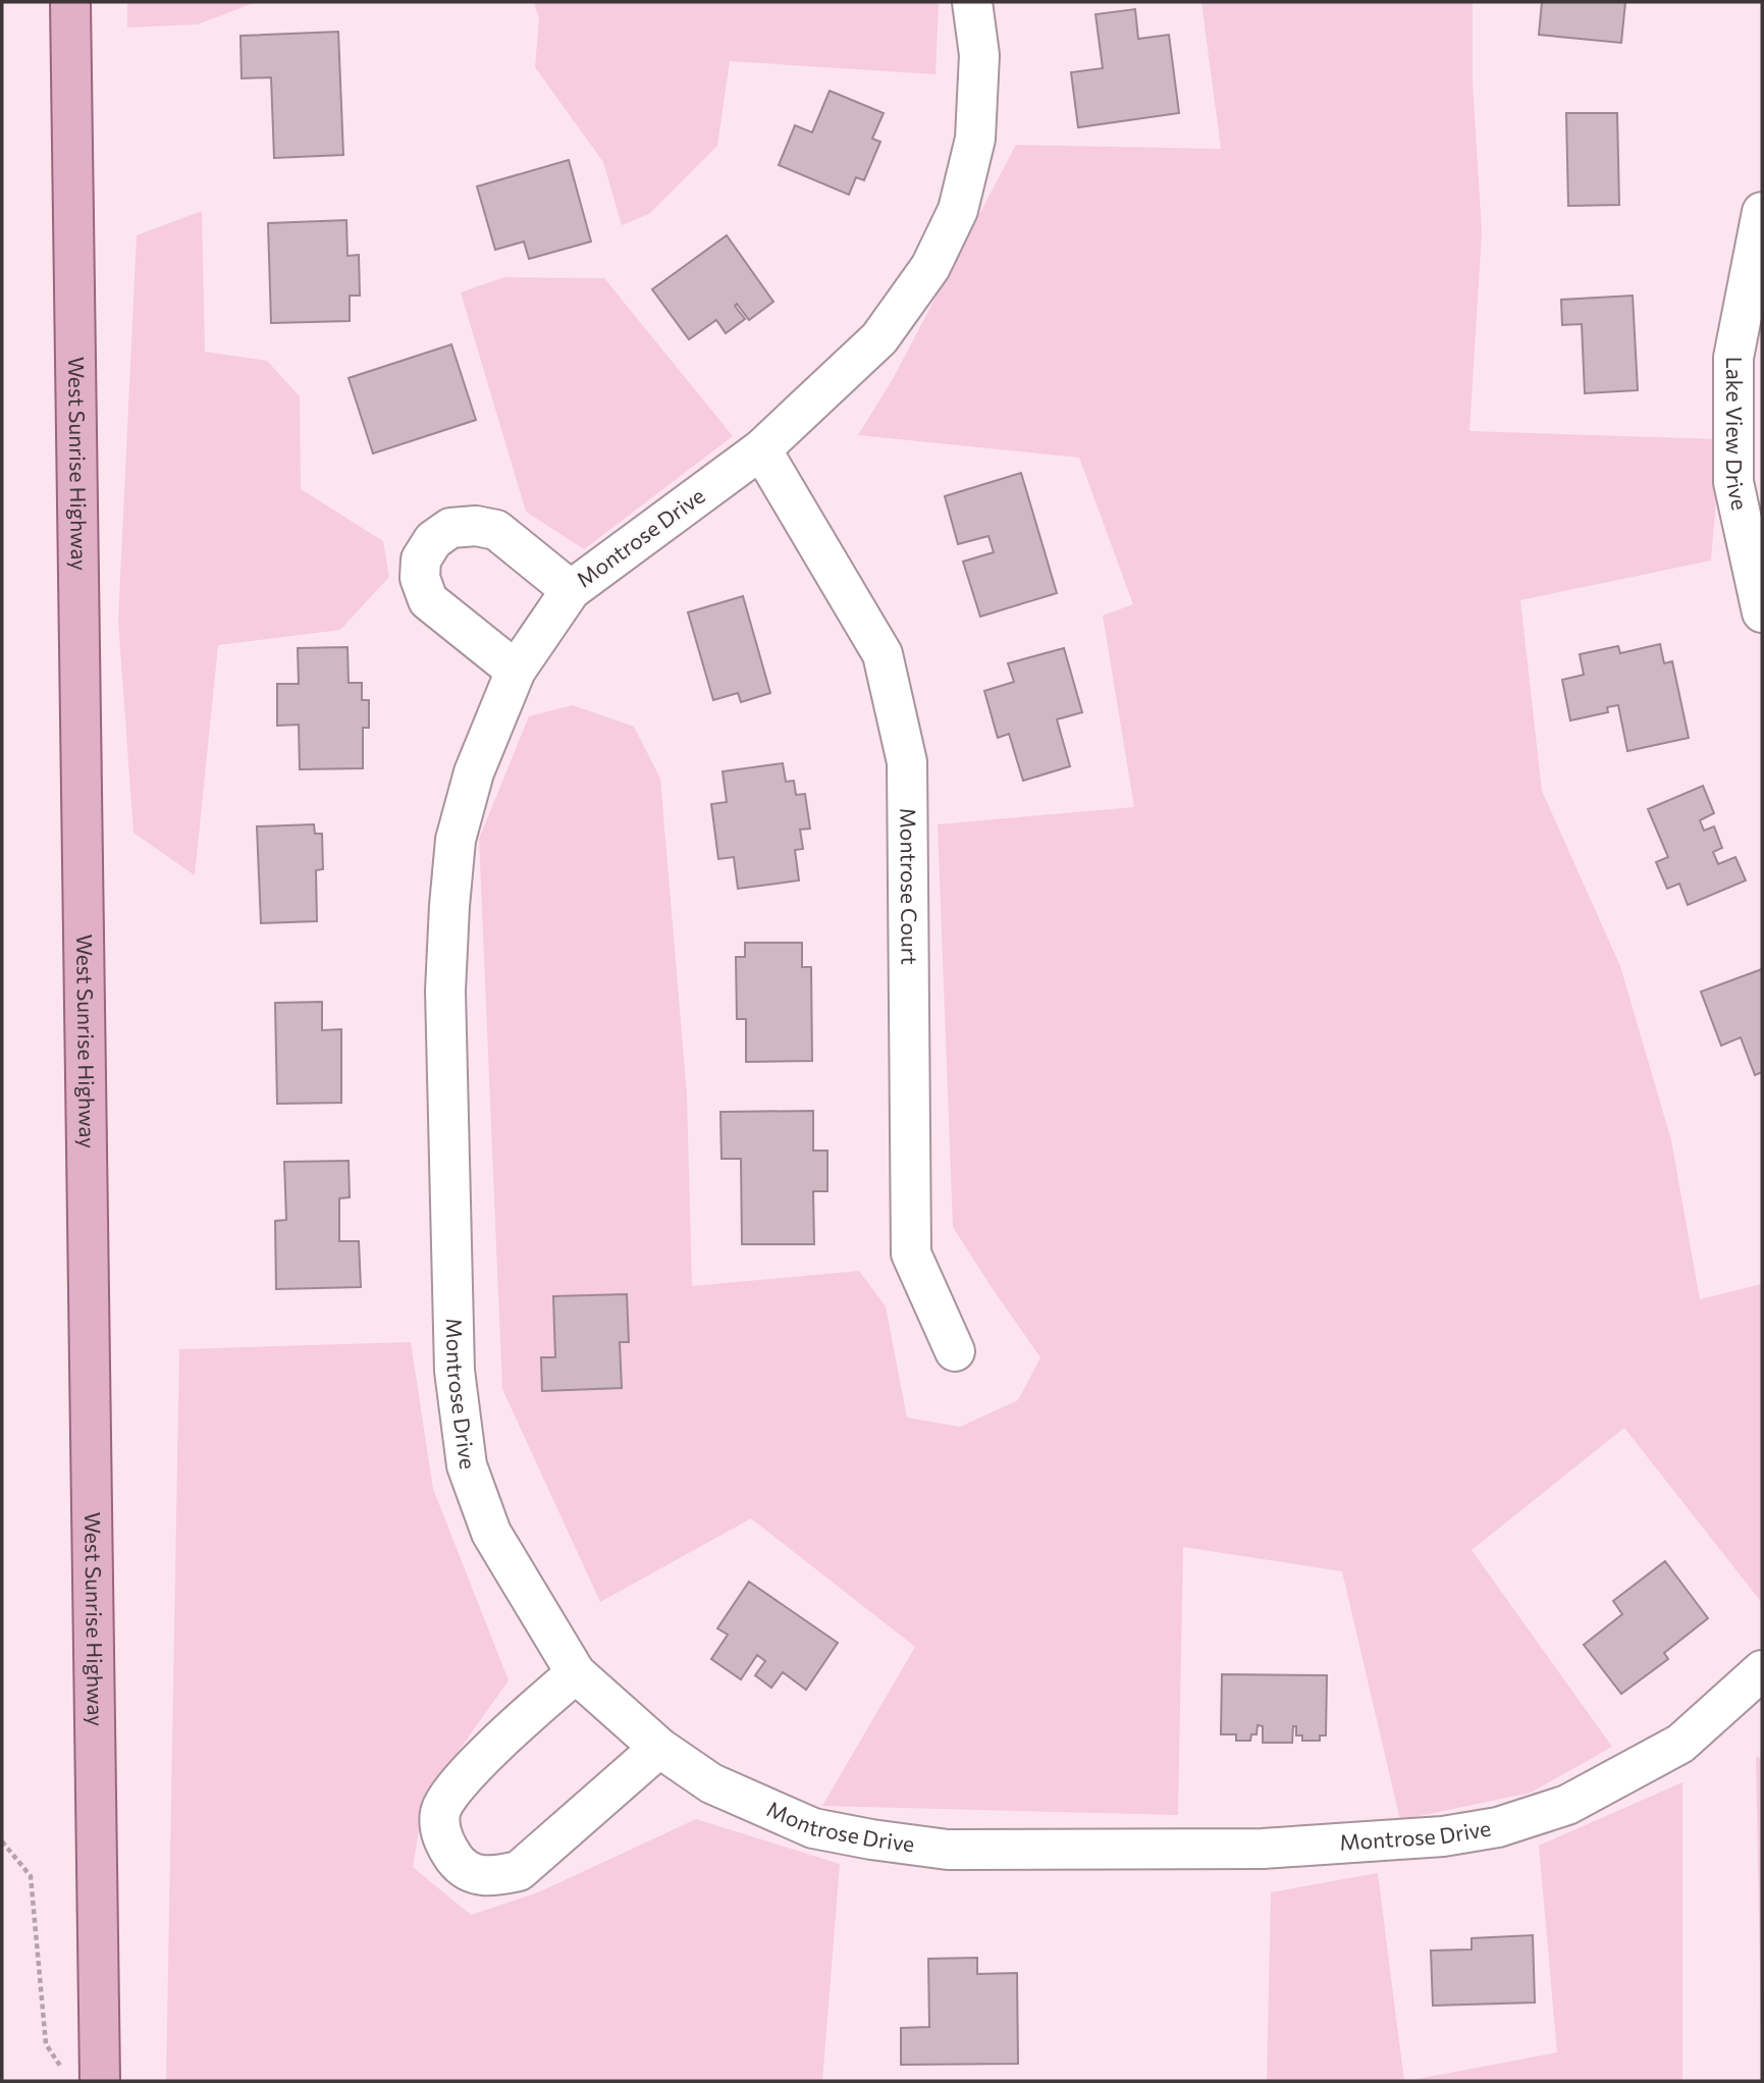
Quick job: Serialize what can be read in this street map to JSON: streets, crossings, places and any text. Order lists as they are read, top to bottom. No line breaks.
{"streets":{"main road":["West Sunrise Highway"],"street":["Lake View Drive","Montrose Drive","Montrose Court"]},"crossings":[["Montrose Drive","Montrose Court"]]}
